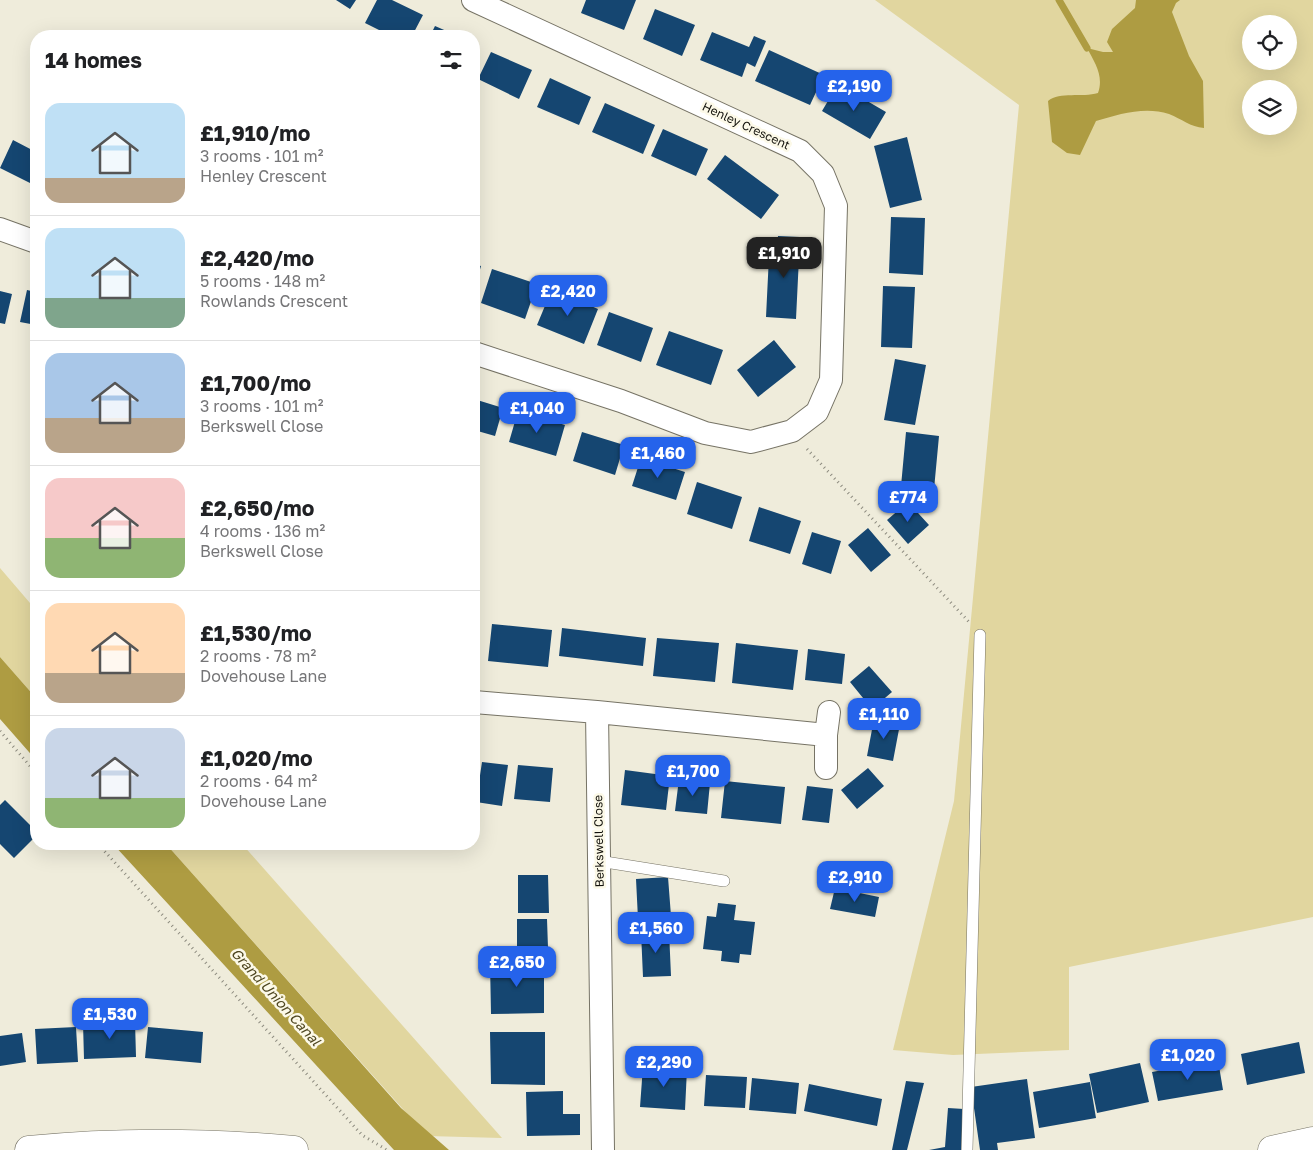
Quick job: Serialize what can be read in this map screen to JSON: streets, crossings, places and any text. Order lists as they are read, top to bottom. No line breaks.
{"streets":{"street":["Henley Crescent","Berkswell Close"]},"water":["Grand Union Canal"],"page":{"heading":"14 homes","price":["£2,190","£1,910","£2,420","£1,040","£1,460","£774","£1,110","£1,700","£2,910","£1,560","£2,650","£1,530","£1,020","£2,290"],"list":[{"name":"£1,910/mo","note":"3 rooms · 101 m² · Henley Crescent"},{"name":"£2,420/mo","note":"5 rooms · 148 m² · Rowlands Crescent"},{"name":"£1,700/mo","note":"3 rooms · 101 m² · Berkswell Close"},{"name":"£2,650/mo","note":"4 rooms · 136 m² · Berkswell Close"},{"name":"£1,530/mo","note":"2 rooms · 78 m² · Dovehouse Lane"},{"name":"£1,020/mo","note":"2 rooms · 64 m² · Dovehouse Lane"}]}}
